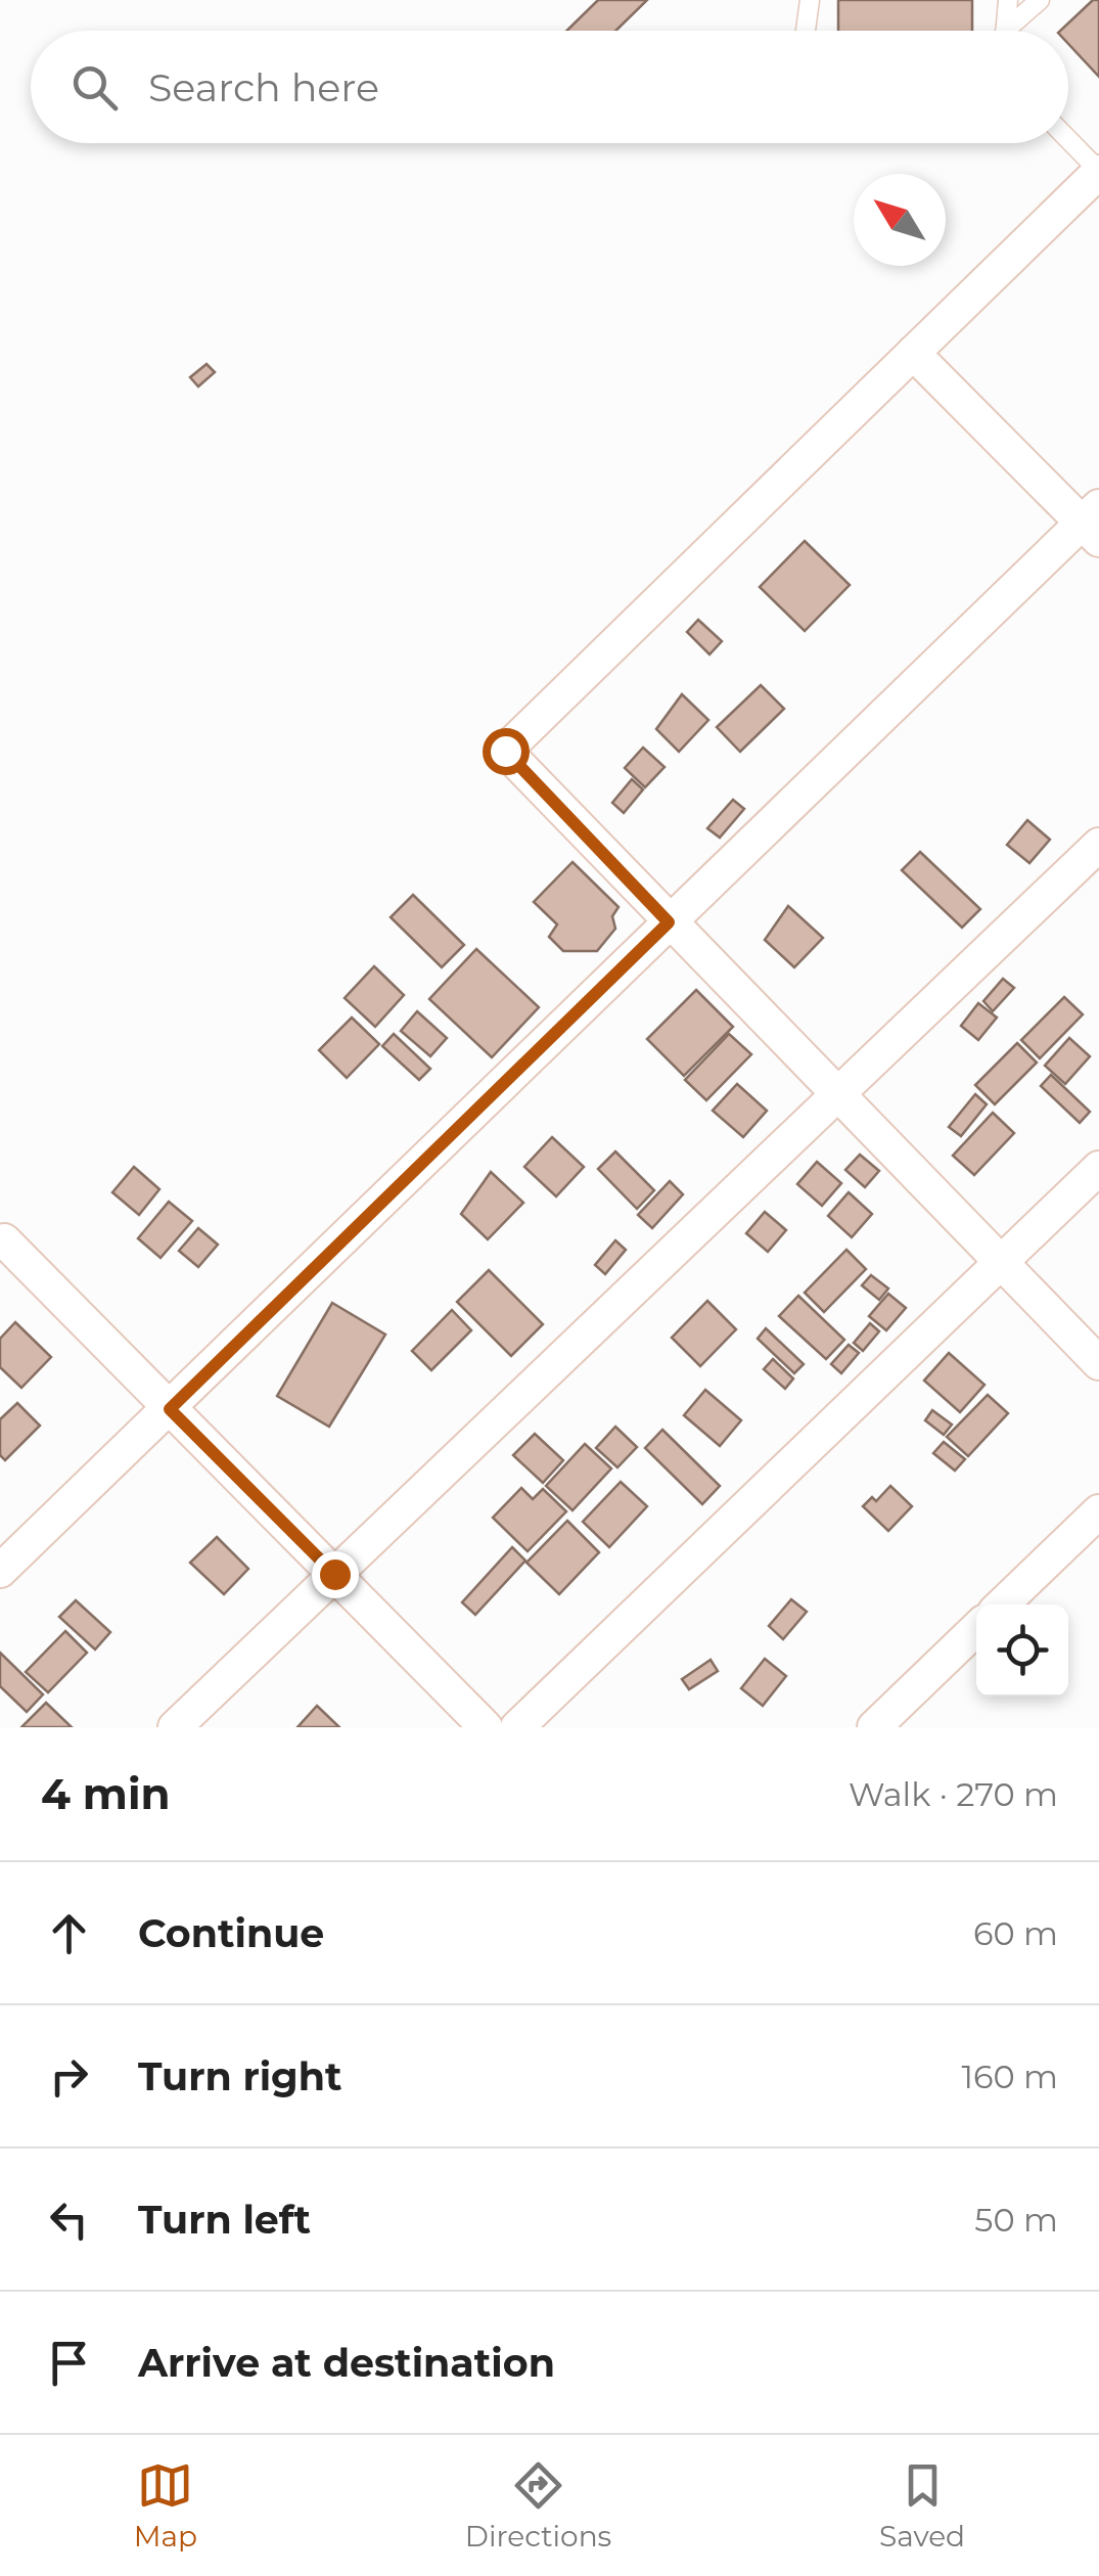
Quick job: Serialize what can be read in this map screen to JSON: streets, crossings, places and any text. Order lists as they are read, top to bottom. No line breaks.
{"north":"top left","page":{"search":"Search here","heading":["4 min","Walk · 270 m"],"list":[["Continue","60 m"],["Turn right","160 m"],["Turn left","50 m"],"Arrive at destination"],"nav":["Map","Directions","Saved"]}}
